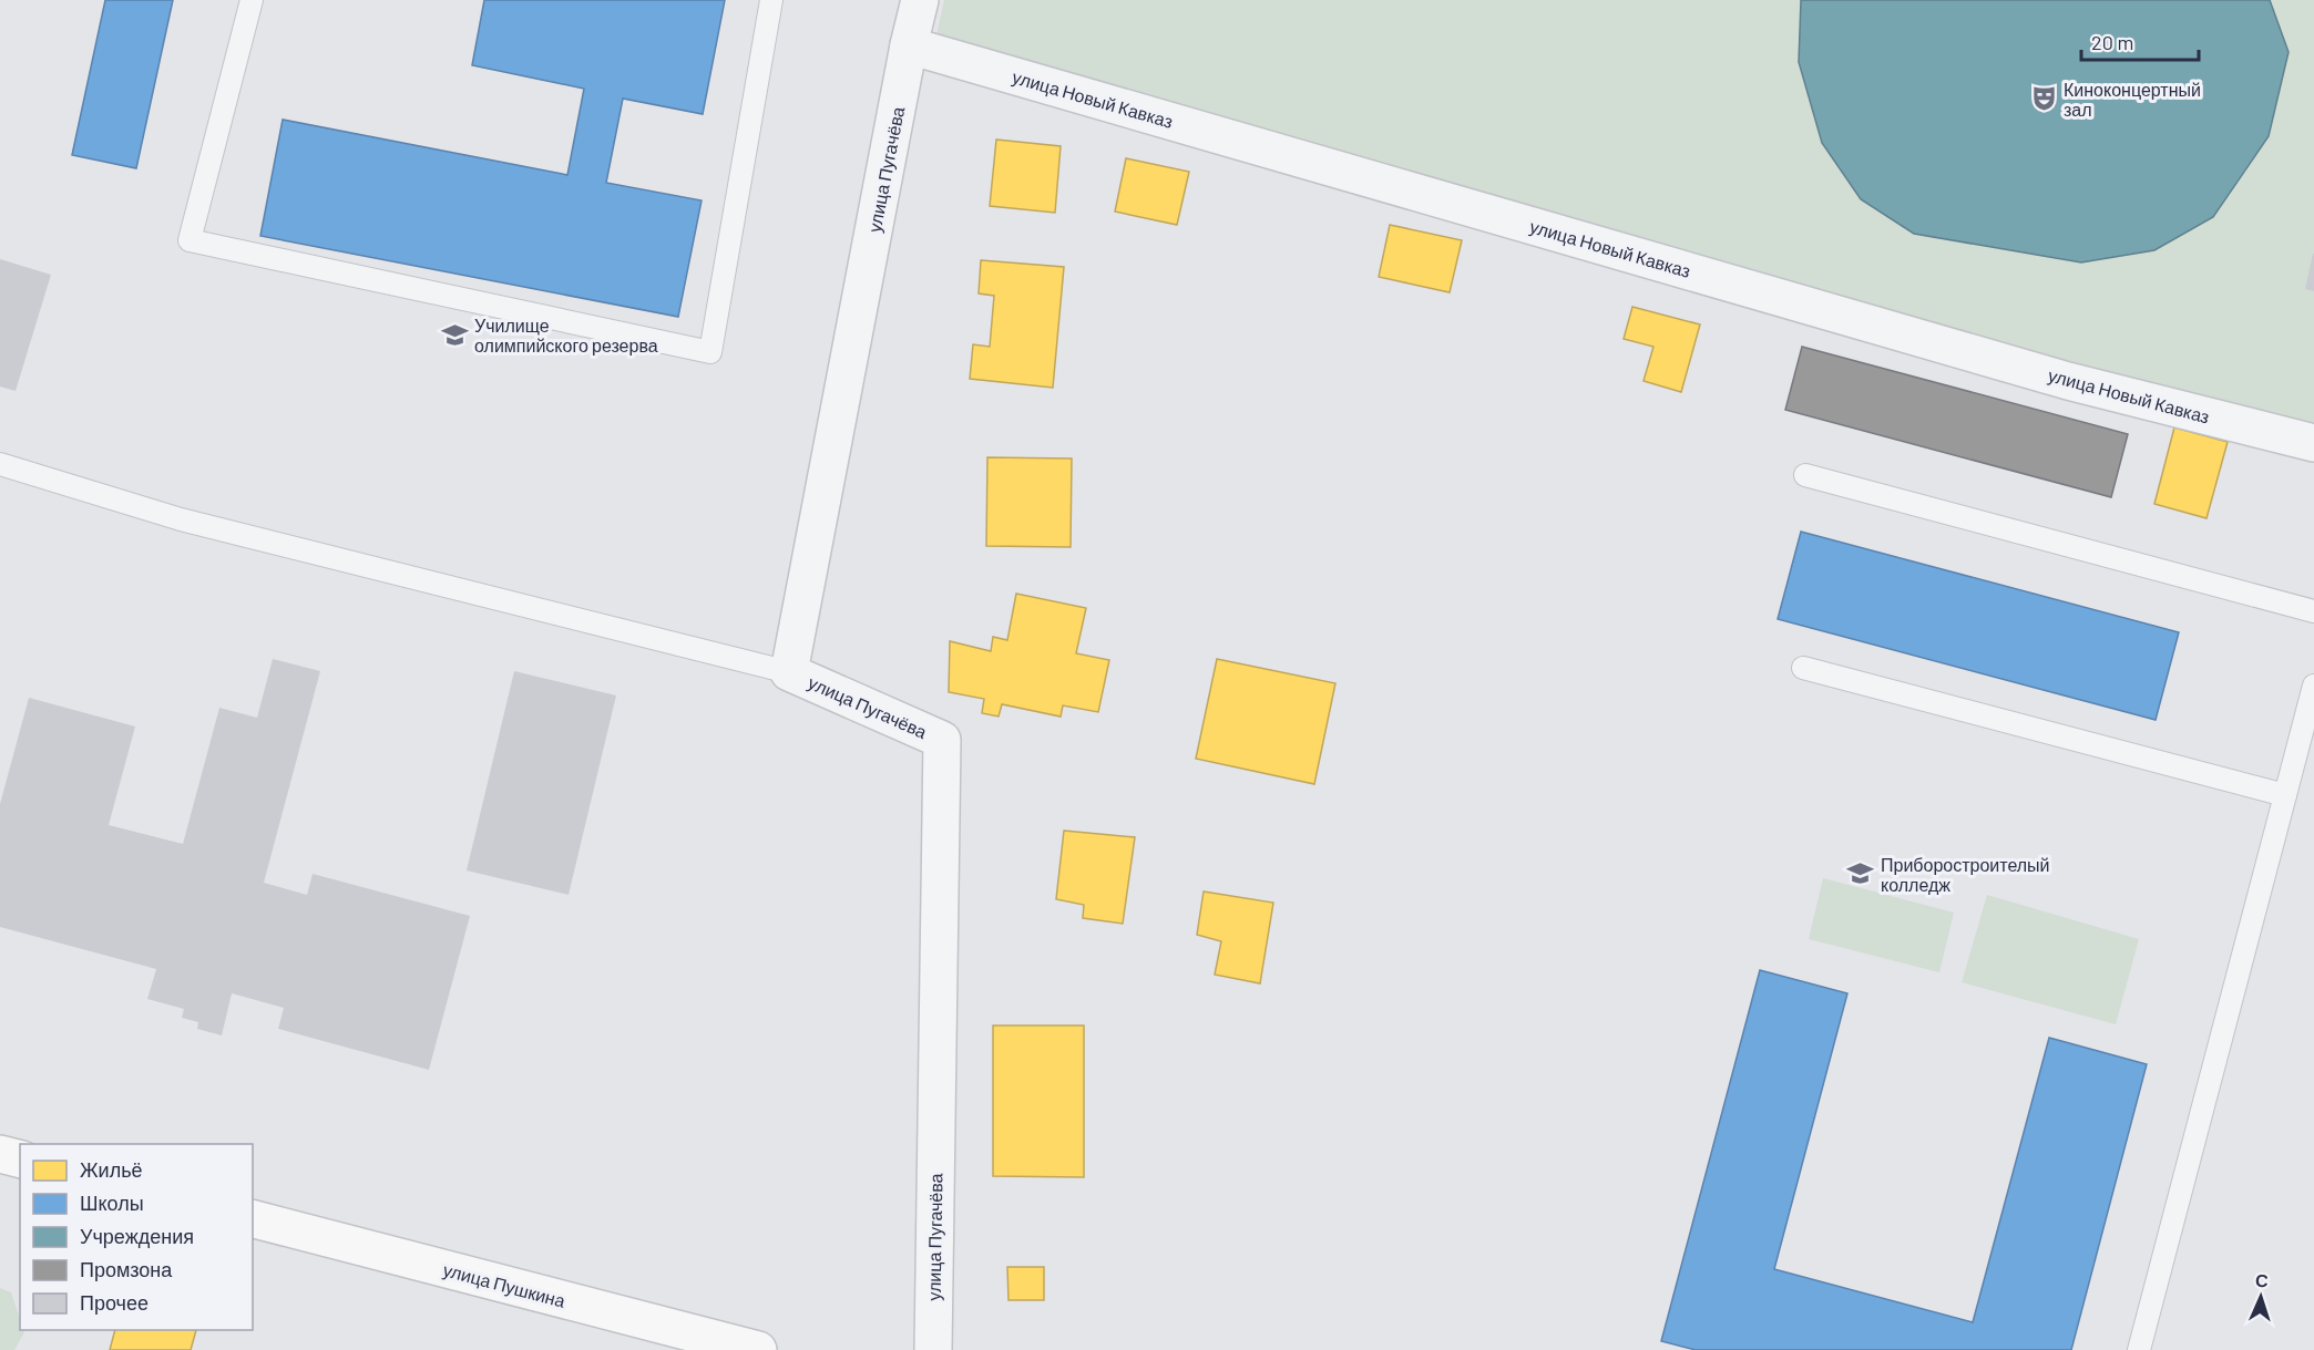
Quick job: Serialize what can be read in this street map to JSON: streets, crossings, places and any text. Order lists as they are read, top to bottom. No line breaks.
{"streets":{"main road":["улица Пушкина"],"street":["улица Новый Кавказ","улица Пугачёва"]},"crossings":[["улица Новый Кавказ","улица Пугачёва"]],"places":{"theatre":["Киноконцертный зал"],"school or university":["Училище олимпийского резерва","Приборостроителый колледж"]},"legend":["Жильё","Школы","Учреждения","Промзона","Прочее"],"scale_bar":"20 m","north":"top"}
